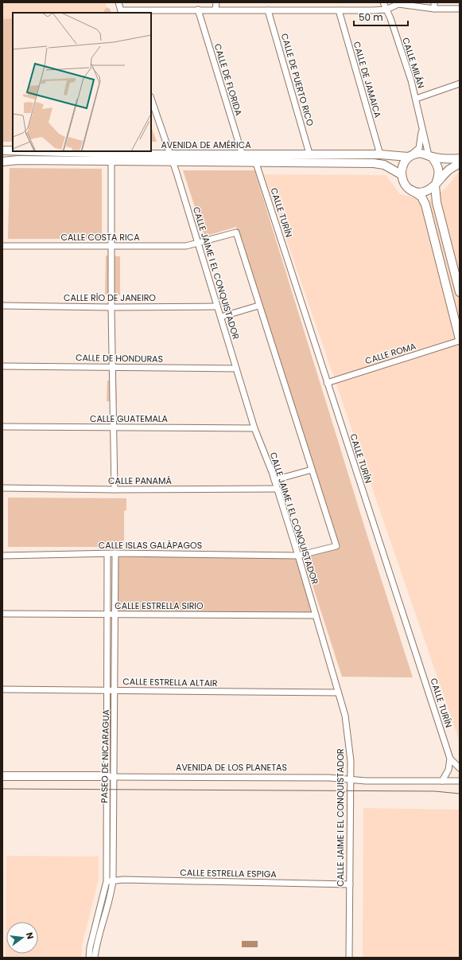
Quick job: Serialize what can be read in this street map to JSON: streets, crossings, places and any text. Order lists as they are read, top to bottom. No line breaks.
{"streets":{"main road":["AVENIDA DE AMÉRICA","AVENIDA DE LOS PLANETAS"],"street":["CALLE MILÁN","CALLE DE FLORIDA","CALLE DE PUERTO RICO","CALLE DE JAMAICA","CALLE TURÍN","CALLE COSTA RICA","CALLE JAIME I EL CONQUISTADOR","CALLE RÍO DE JANEIRO","CALLE ROMA","CALLE DE HONDURAS","CALLE GUATEMALA","CALLE PANAMÁ","CALLE ISLAS GALÁPAGOS","CALLE ESTRELLA SIRIO","CALLE ESTRELLA ALTAIR","PASEO DE NICARAGUA","CALLE ESTRELLA ESPIGA"]},"crossings":[["CALLE MILÁN","AVENIDA DE AMÉRICA"],["CALLE DE FLORIDA","AVENIDA DE AMÉRICA"],["CALLE DE PUERTO RICO","AVENIDA DE AMÉRICA"],["CALLE DE JAMAICA","AVENIDA DE AMÉRICA"],["AVENIDA DE AMÉRICA","CALLE TURÍN"],["AVENIDA DE AMÉRICA","CALLE JAIME I EL CONQUISTADOR"],["CALLE TURÍN","CALLE ROMA"],["CALLE COSTA RICA","CALLE JAIME I EL CONQUISTADOR"],["CALLE JAIME I EL CONQUISTADOR","CALLE RÍO DE JANEIRO"],["CALLE JAIME I EL CONQUISTADOR","CALLE DE HONDURAS"],["CALLE JAIME I EL CONQUISTADOR","CALLE GUATEMALA"],["CALLE JAIME I EL CONQUISTADOR","CALLE PANAMÁ"],["CALLE JAIME I EL CONQUISTADOR","CALLE ISLAS GALÁPAGOS"],["CALLE JAIME I EL CONQUISTADOR","CALLE ESTRELLA SIRIO"],["CALLE JAIME I EL CONQUISTADOR","CALLE ESTRELLA ALTAIR"],["CALLE JAIME I EL CONQUISTADOR","AVENIDA DE LOS PLANETAS"],["CALLE JAIME I EL CONQUISTADOR","CALLE ESTRELLA ESPIGA"],["CALLE ISLAS GALÁPAGOS","PASEO DE NICARAGUA"],["CALLE ESTRELLA SIRIO","PASEO DE NICARAGUA"],["CALLE ESTRELLA ALTAIR","PASEO DE NICARAGUA"],["PASEO DE NICARAGUA","AVENIDA DE LOS PLANETAS"],["PASEO DE NICARAGUA","CALLE ESTRELLA ESPIGA"]],"scale_bar":"50 m","north":"right"}
